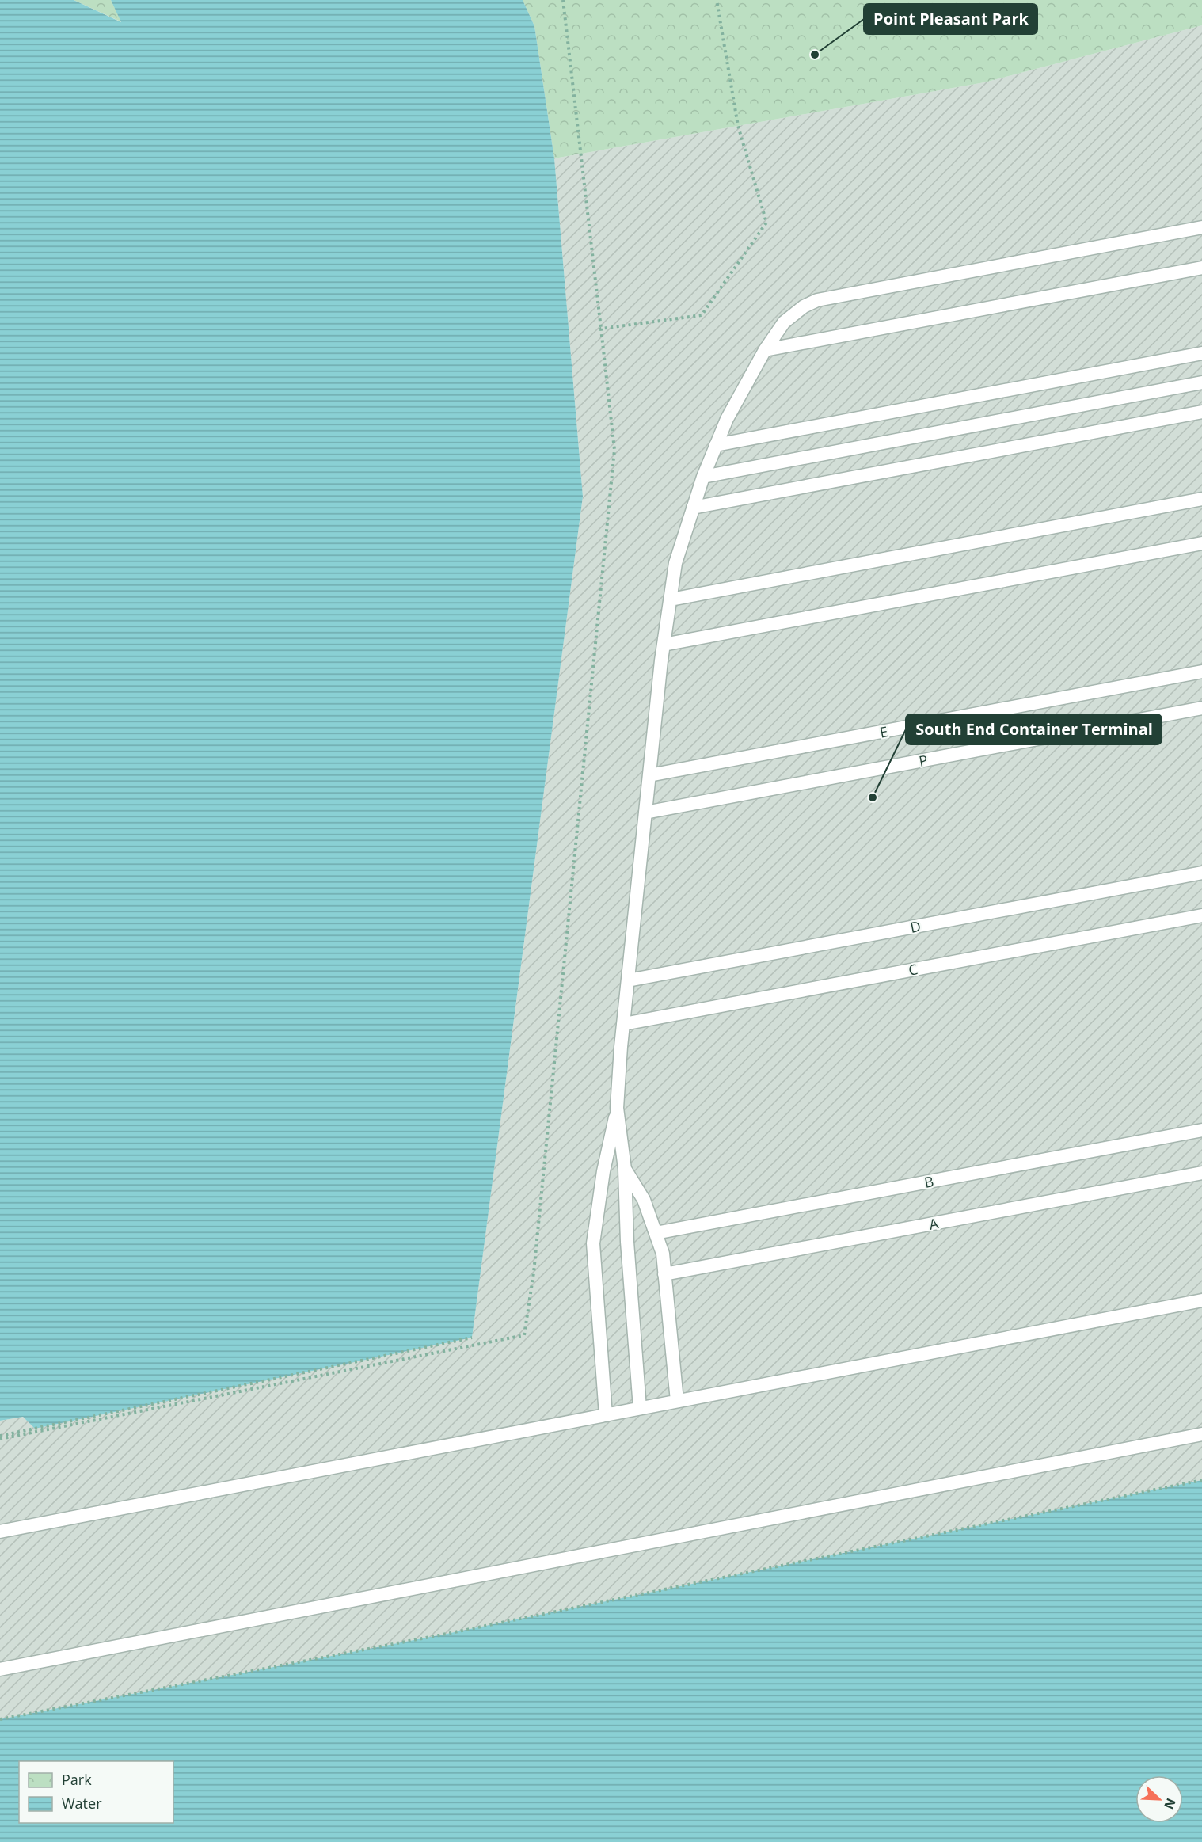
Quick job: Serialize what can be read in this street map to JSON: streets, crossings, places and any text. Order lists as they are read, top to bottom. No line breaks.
{"streets":{"lane":["E","P","D","C","B","A"]},"places":["Point Pleasant Park","South End Container Terminal"],"legend":["Park","Water"],"north":"bottom right"}
